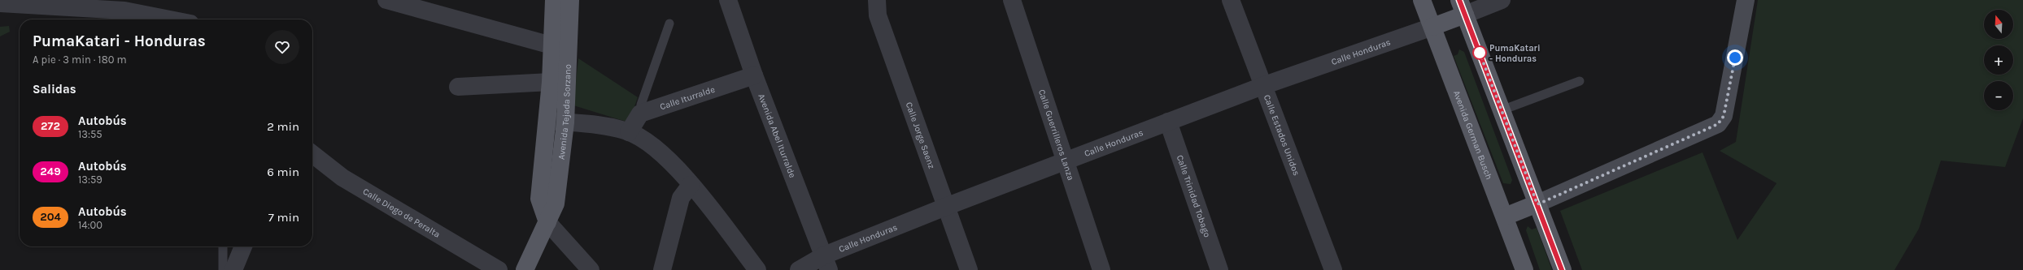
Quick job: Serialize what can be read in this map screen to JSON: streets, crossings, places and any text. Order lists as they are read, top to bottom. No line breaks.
{"streets":{"main road":["Avenida Tejada Sorzano","Avenida German Busch"],"street":["Calle Honduras","Calle Iturralde","Avenida Abel Iturralde","Calle Jorge Saenz","Calle Guerrilleros Lanza","Calle Estados Unidos","Calle Trinidad Tobago","Calle Diego de Peralta"]},"crossings":[["Calle Honduras","Avenida German Busch"],["Calle Honduras","Avenida Abel Iturralde"],["Calle Honduras","Calle Jorge Saenz"],["Calle Honduras","Calle Guerrilleros Lanza"],["Calle Honduras","Calle Estados Unidos"],["Calle Honduras","Calle Trinidad Tobago"],["Calle Iturralde","Avenida Abel Iturralde"]],"places":["PumaKatari - Honduras"],"lines":["bus line 272"],"north":"top","page":{"map_buttons":["+","−"],"heading":[["PumaKatari - Honduras","A pie · 3 min · 180 m"],"Salidas"],"list":[{"mark":"272","name":"Autobús","note":"13:55","value":"2 min"},{"mark":"249","name":"Autobús","note":"13:59","value":"6 min"},{"mark":"204","name":"Autobús","note":"14:00","value":"7 min"}]}}
